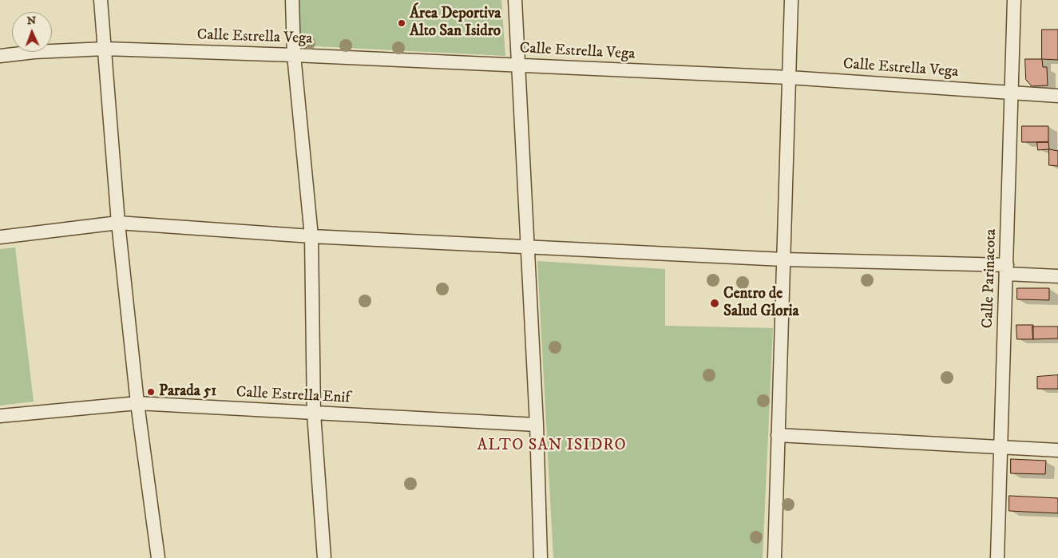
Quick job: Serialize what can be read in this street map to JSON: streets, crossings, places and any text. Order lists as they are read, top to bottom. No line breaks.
{"streets":{"street":["Calle Estrella Vega","Calle Parinacota","Calle Estrella Enif"]},"crossings":[["Calle Estrella Vega","Calle Parinacota"]],"districts":["ALTO SAN ISIDRO"],"places":["Área Deportiva Alto San Isidro","Centro de Salud Gloria","Parada 51"],"north":"top"}
